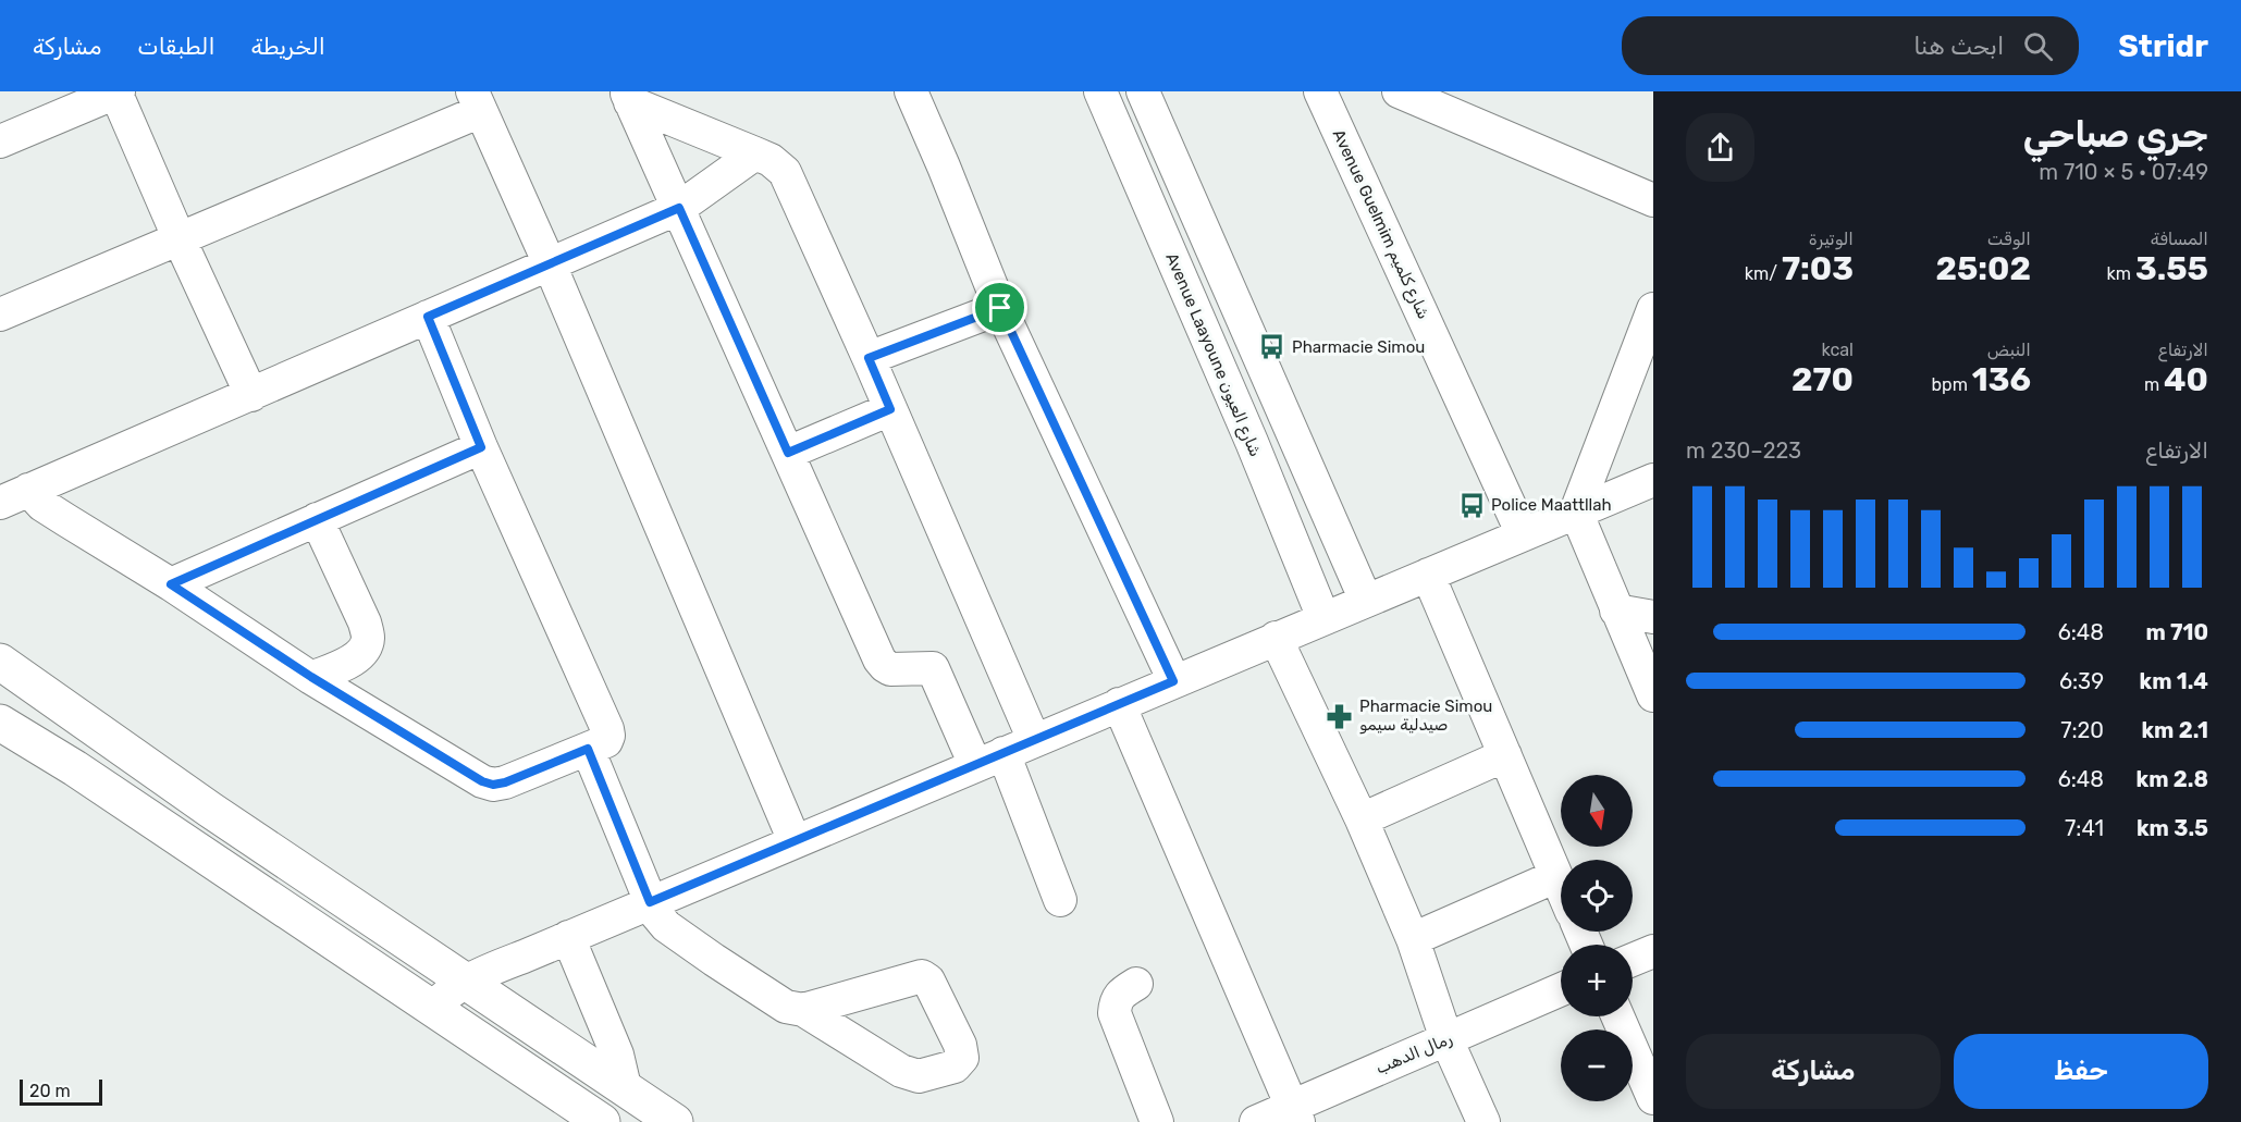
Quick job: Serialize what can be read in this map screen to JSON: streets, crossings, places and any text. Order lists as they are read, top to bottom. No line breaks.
{"streets":{"street":["Avenue Guelmim شارع كلميم","Avenue Laayoune شارع العيون","رمال الدهب"]},"places":{"bus stop":["Pharmacie Simou","Police Maattllah"],"pharmacy":["Pharmacie Simou صيدلية سيمو"]},"scale_bar":"20 m","north":"bottom","page":{"header":"Stridr","search":"ابحث هنا","nav":["الخريطة","الطبقات","مشاركة"],"heading":["جري صباحي","07:49 · 5 × 710 m"],"stats":[["المسافة","3.55 km"],["الوقت","25:02"],["الوتيرة","7:03 /km"],["الارتفاع","40 m"],["النبض","136 bpm"],["kcal","270"]],"chart":["الارتفاع","223–230 m"],"list":[{"name":"710 m","note":"6:48"},{"name":"1.4 km","note":"6:39"},{"name":"2.1 km","note":"7:20"},{"name":"2.8 km","note":"6:48"},{"name":"3.5 km","note":"7:41"}],"map_buttons":["+","−"],"buttons":["حفظ","مشاركة"],"scale":"20 m"}}
